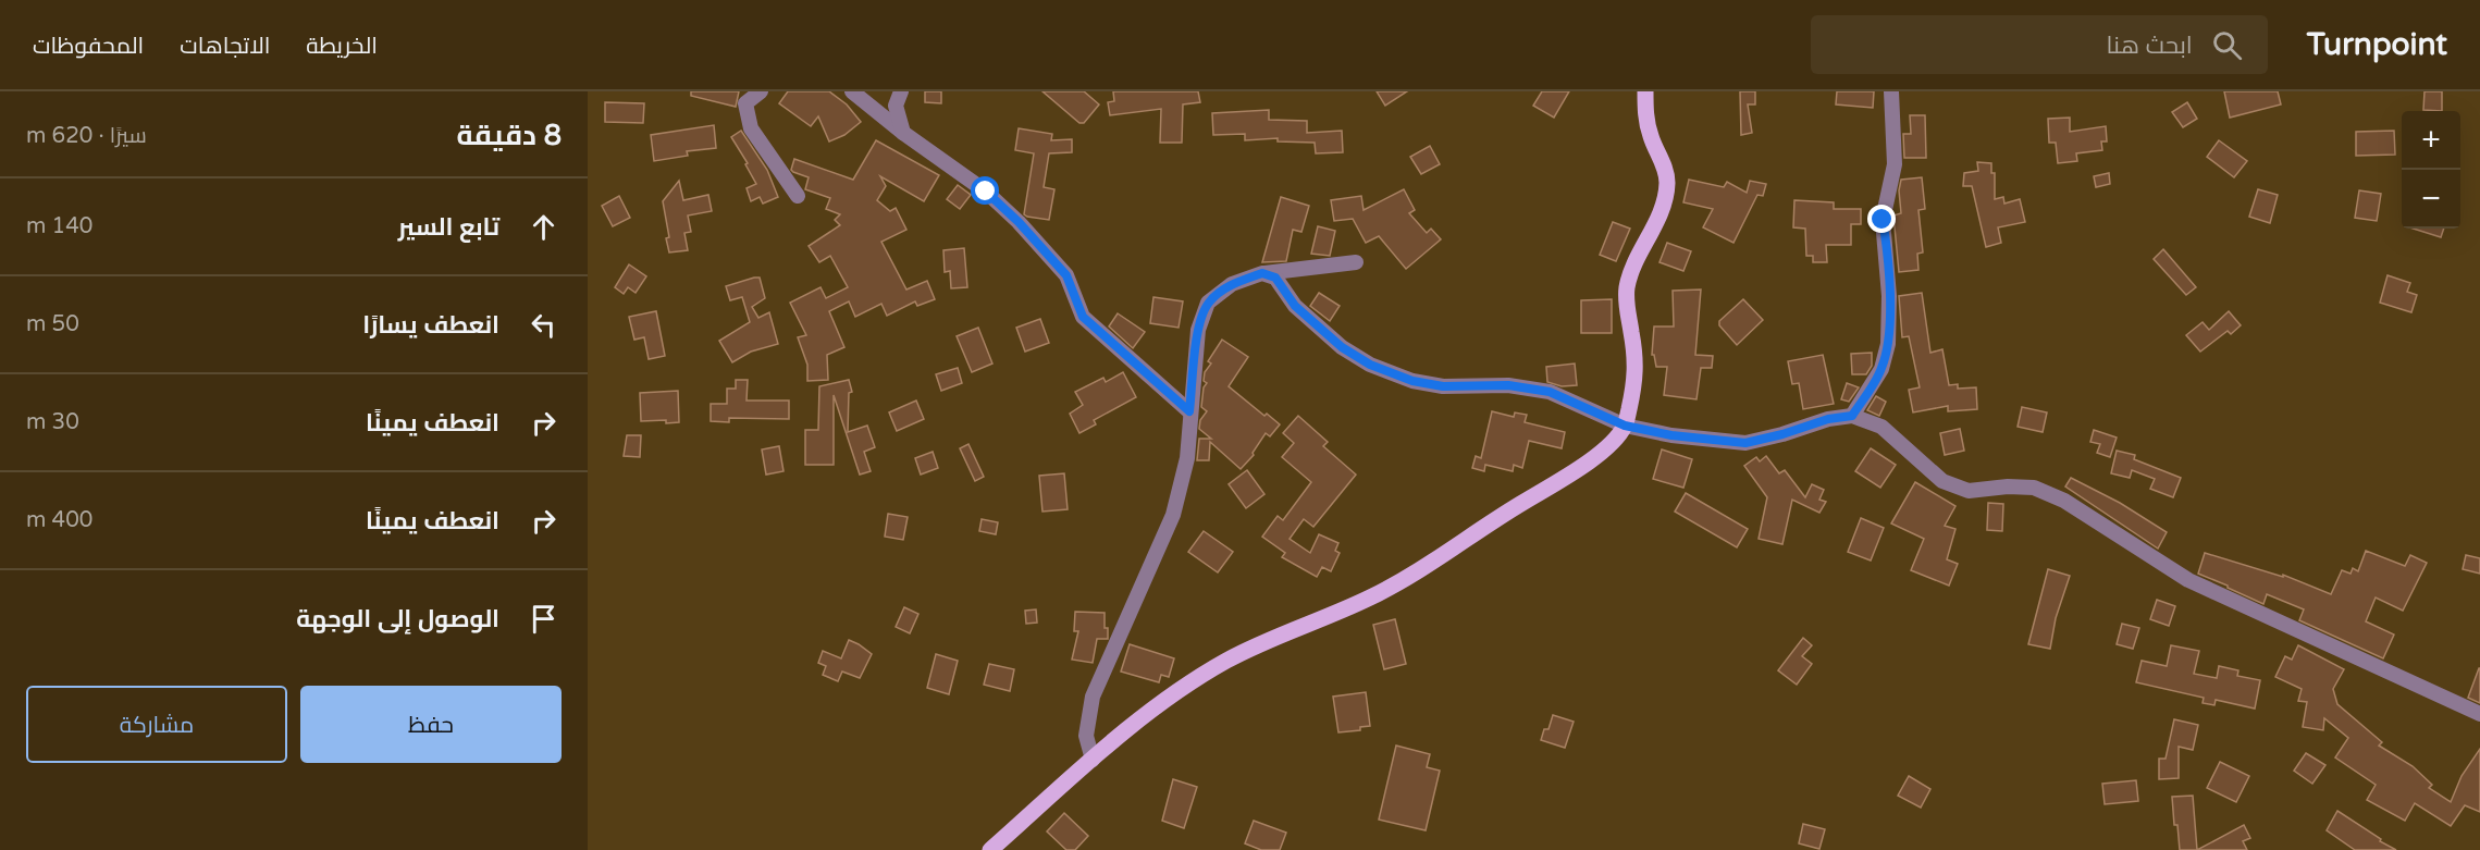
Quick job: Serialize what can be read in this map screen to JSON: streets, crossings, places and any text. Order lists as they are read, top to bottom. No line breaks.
{"page":{"header":"Turnpoint","search":"ابحث هنا","nav":["الخريطة","الاتجاهات","المحفوظات"],"heading":["8 دقيقة","سيرًا · 620 m"],"map_buttons":["+","−"],"list":[["تابع السير","140 m"],["انعطف يسارًا","50 m"],["انعطف يمينًا","30 m"],["انعطف يمينًا","400 m"],"الوصول إلى الوجهة"],"buttons":["حفظ","مشاركة"]}}
